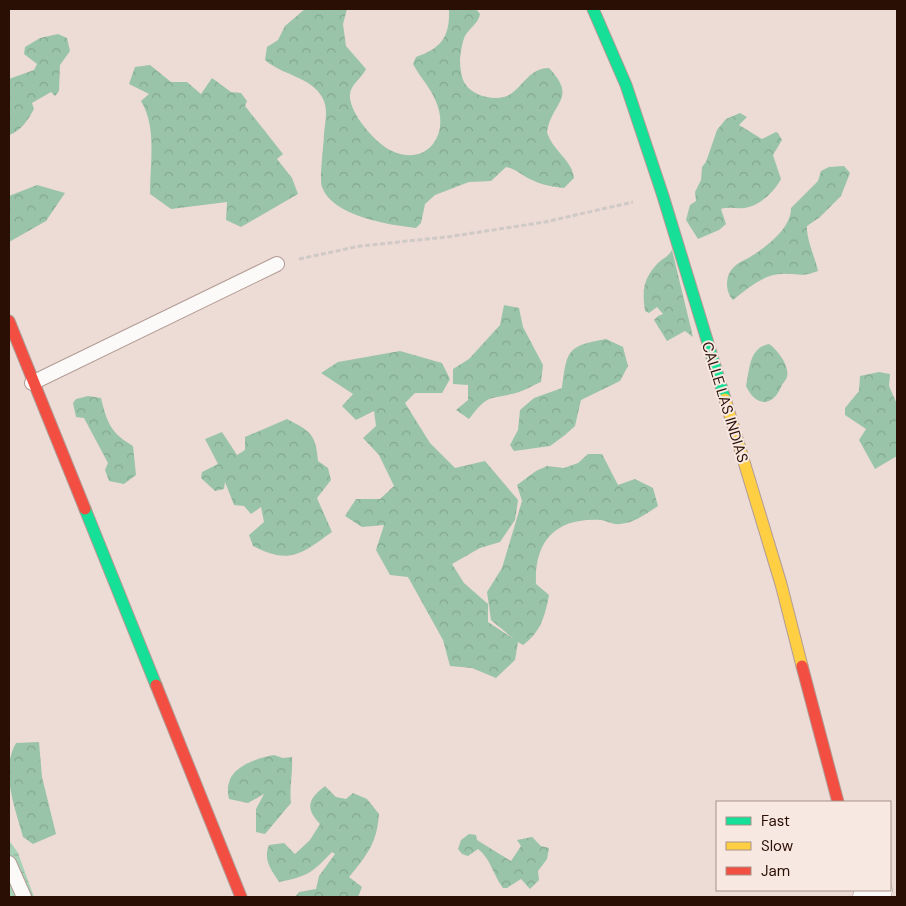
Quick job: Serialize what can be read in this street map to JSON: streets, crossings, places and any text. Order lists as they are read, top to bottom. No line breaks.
{"streets":{"street":["CALLE LAS INDIAS"]},"legend":["Fast","Slow","Jam"]}
